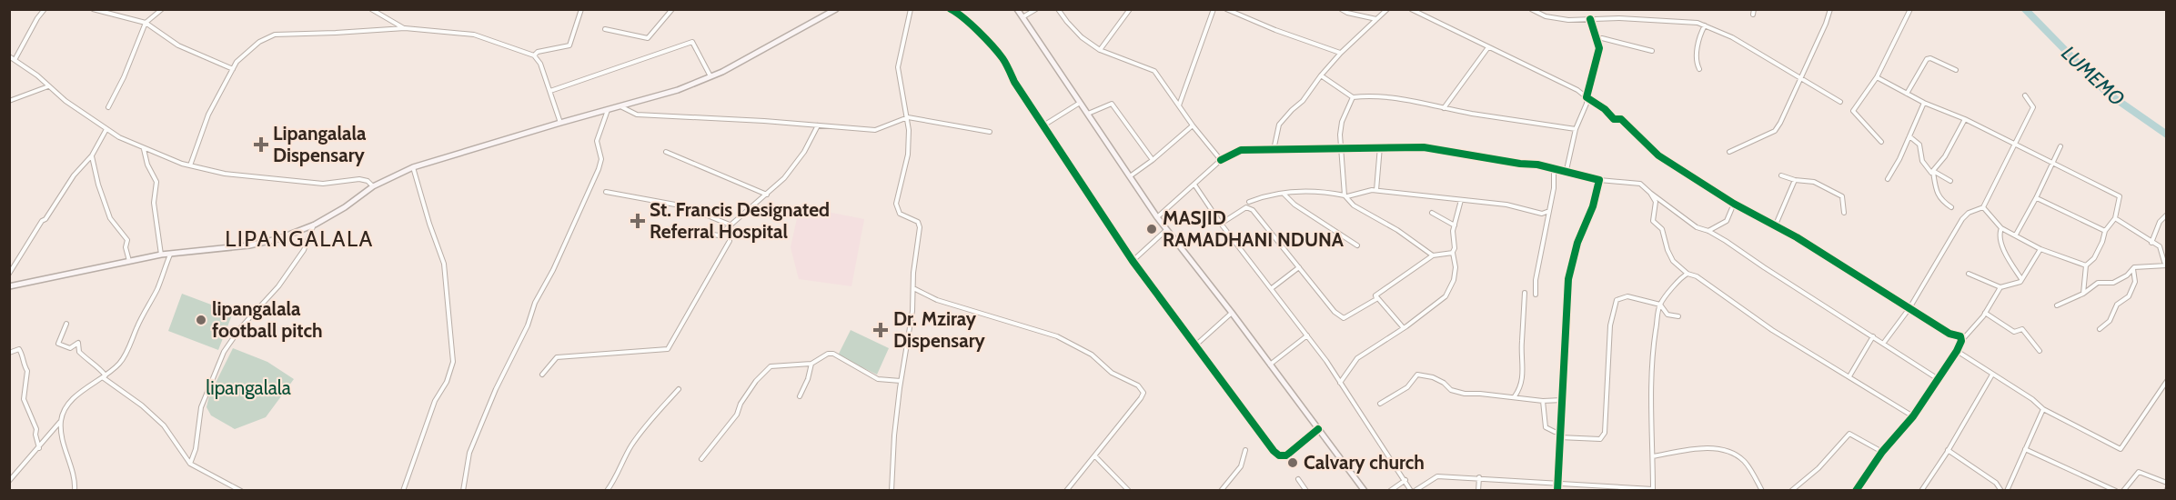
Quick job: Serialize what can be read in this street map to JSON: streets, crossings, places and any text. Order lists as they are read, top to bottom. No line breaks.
{"districts":["LIPANGALALA"],"water":["LUMEMO"],"parks":["lipangalala"],"places":{"health":["Lipangalala Dispensary","St. Francis Designated Referral Hospital","Dr. Mziray Dispensary"],"other":["MASJID RAMADHANI NDUNA","lipangalala football pitch","Calvary church"]}}
